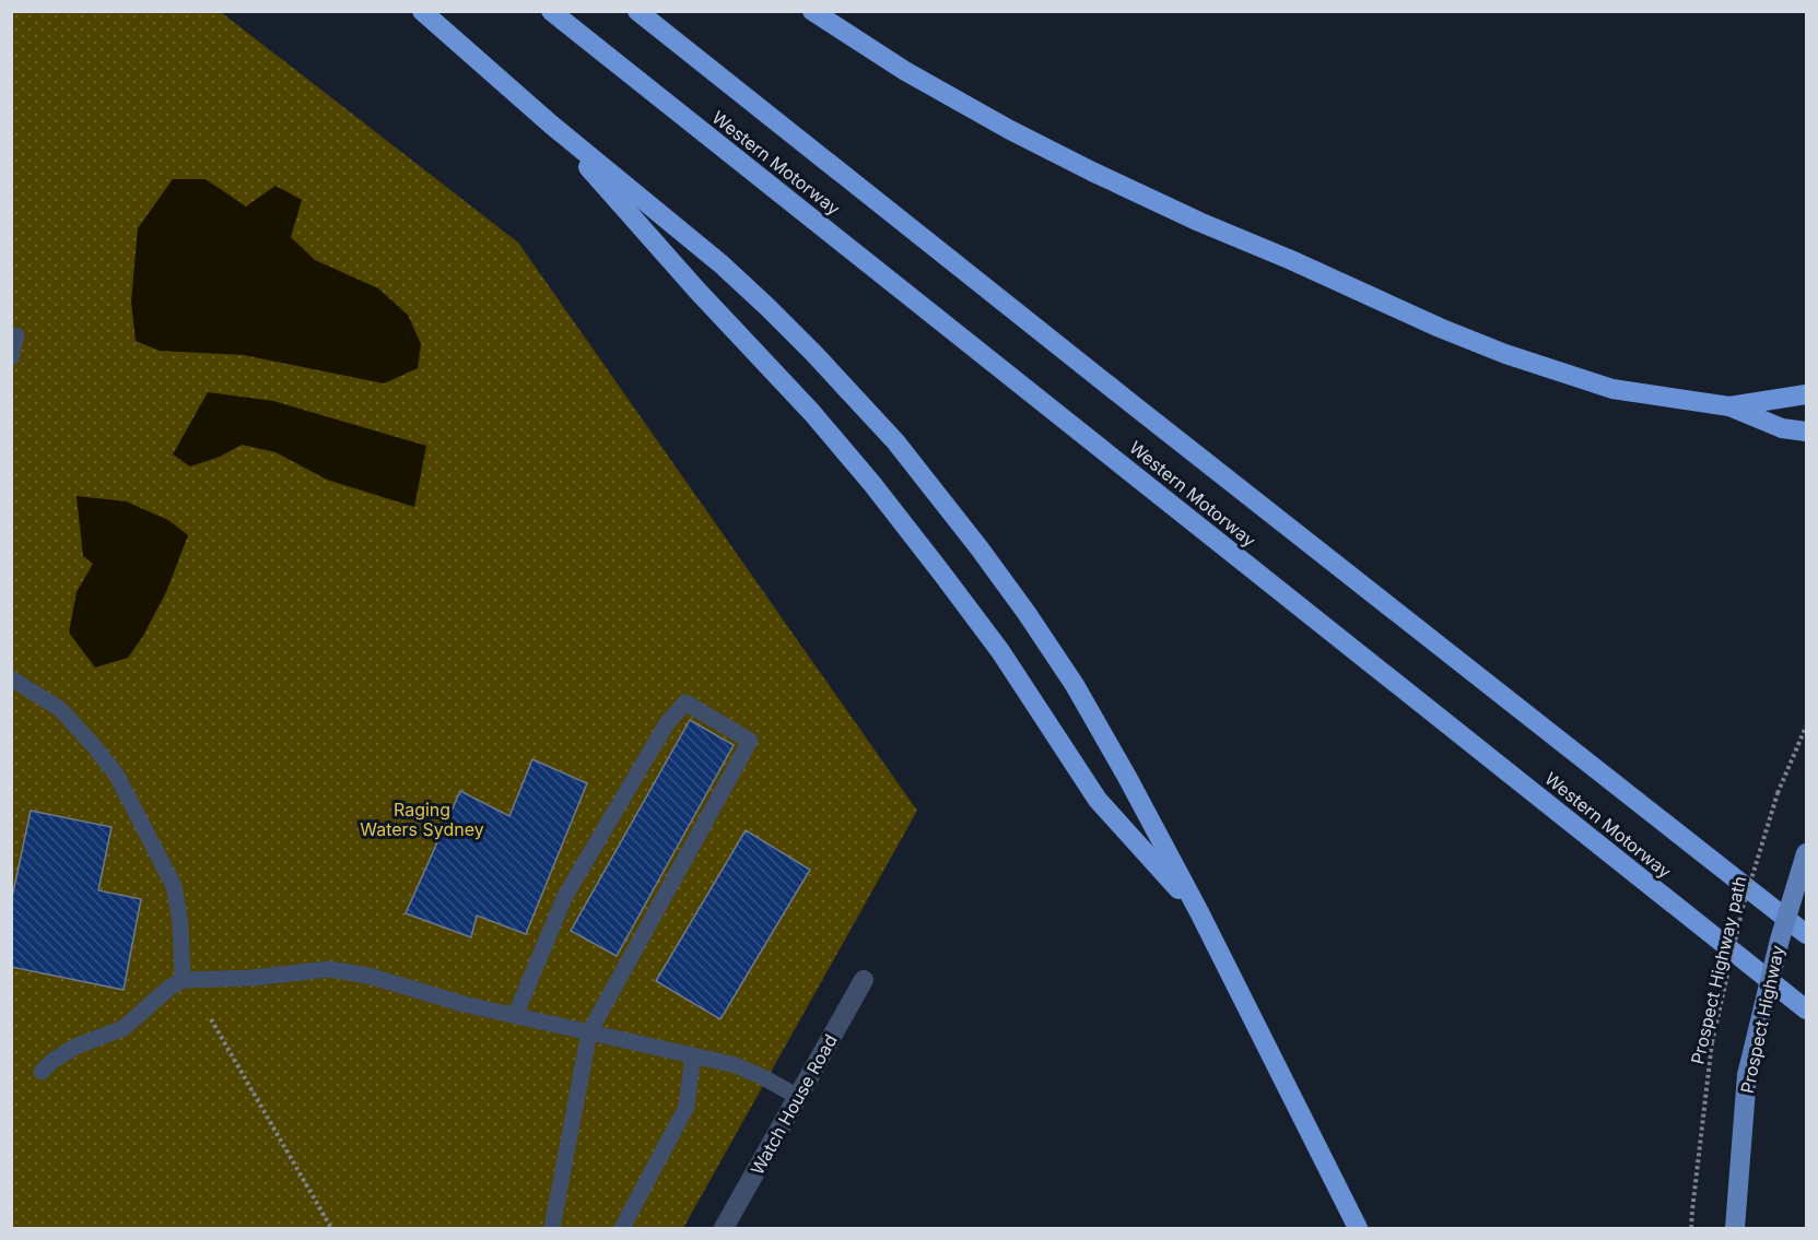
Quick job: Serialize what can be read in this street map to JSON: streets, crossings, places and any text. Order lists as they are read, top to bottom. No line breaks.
{"streets":{"highway":["Western Motorway"],"main road":["Prospect Highway"],"street":["Watch House Road"],"path":["Prospect Highway path"]},"parks":["Raging Waters Sydney"]}
